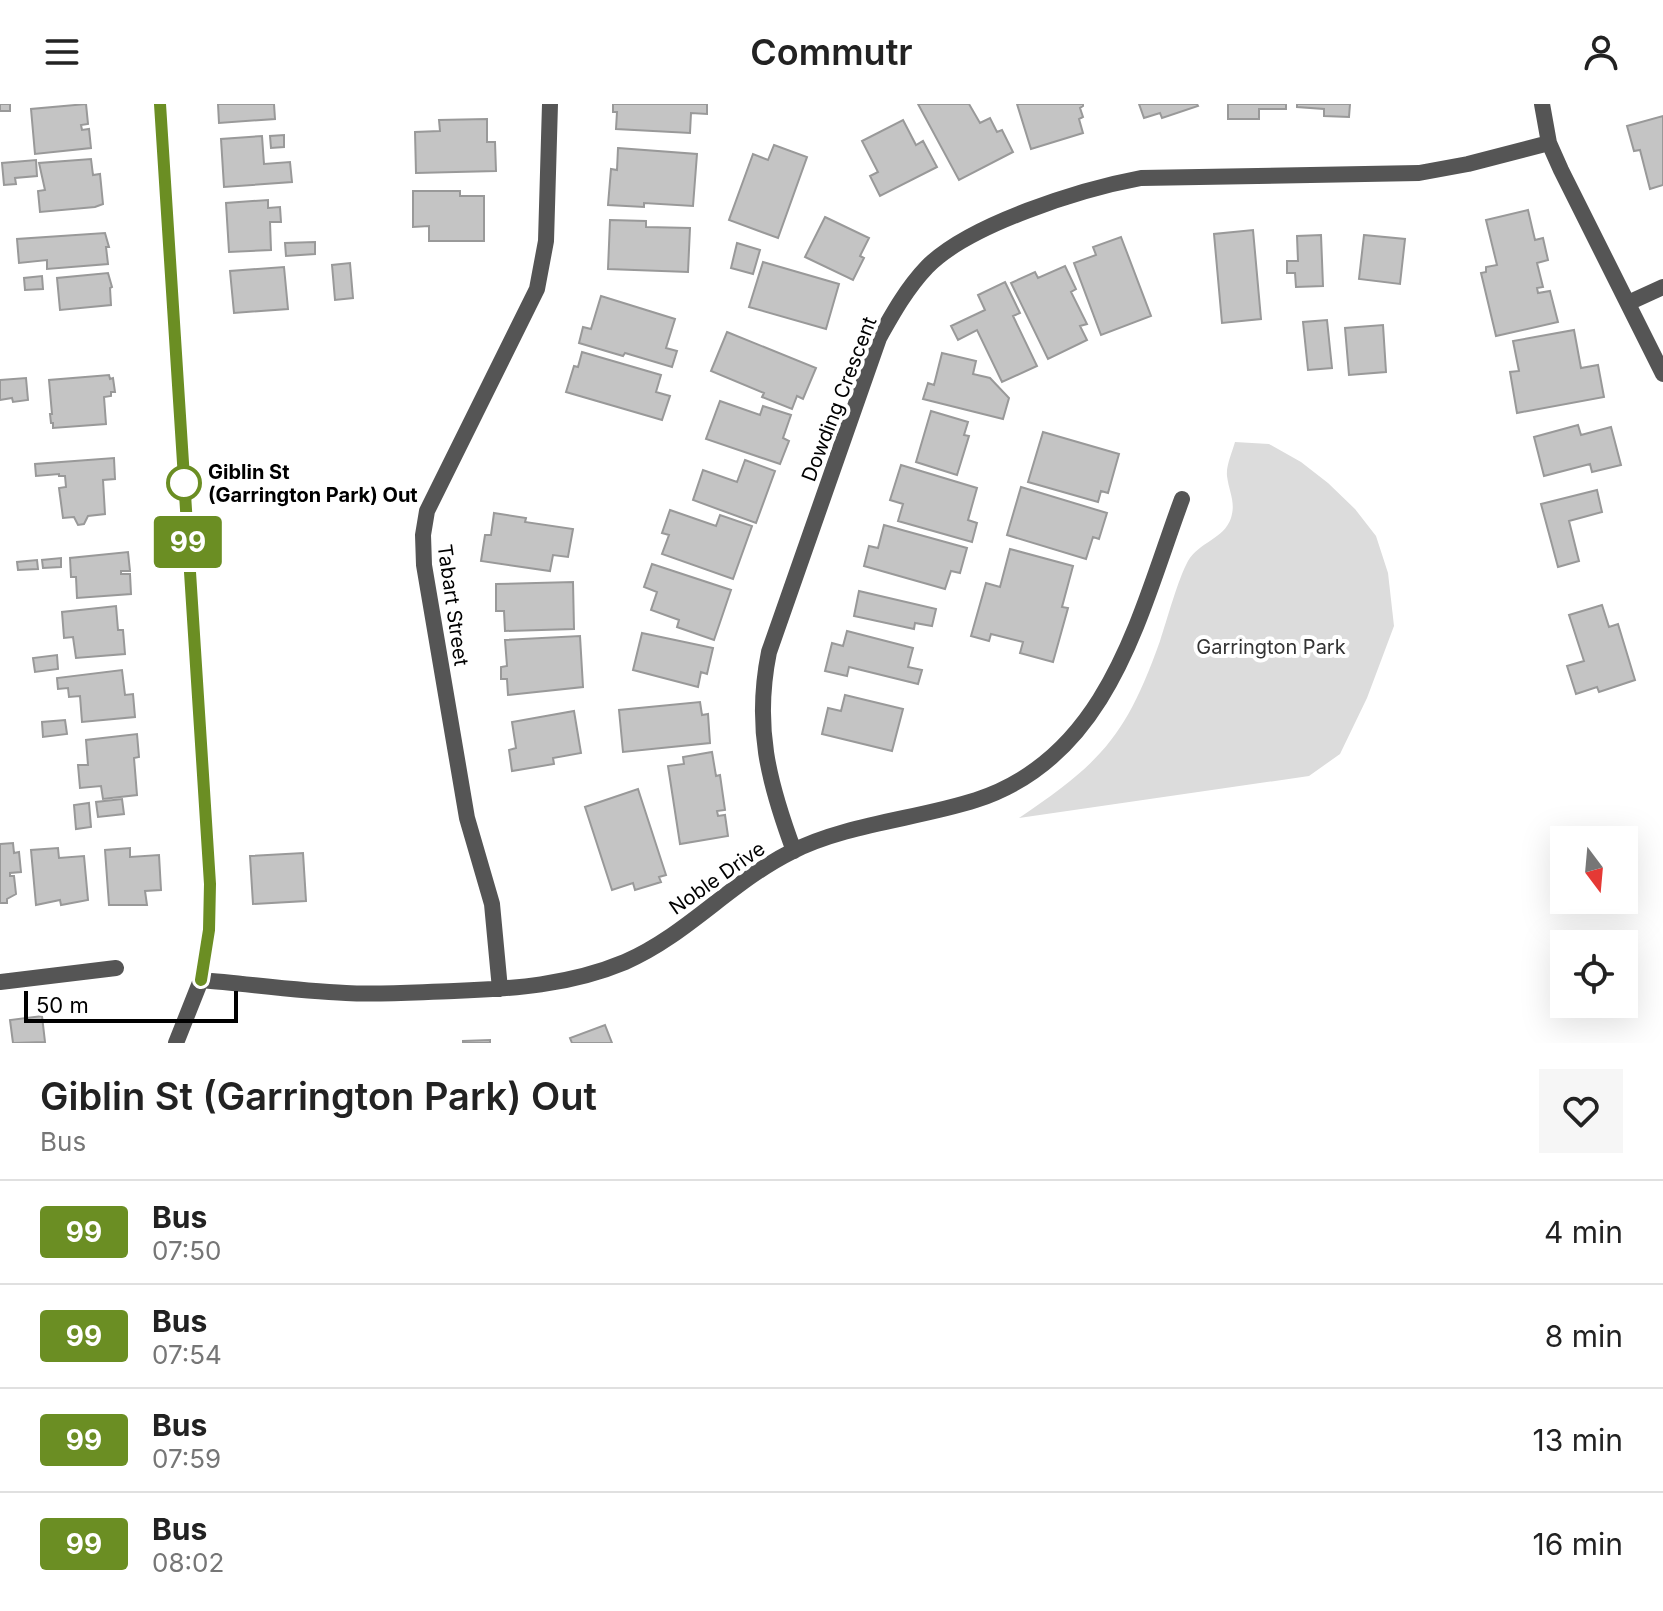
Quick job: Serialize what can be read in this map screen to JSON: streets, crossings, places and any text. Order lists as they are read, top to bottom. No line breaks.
{"streets":{"street":["Dowding Crescent","Tabart Street","Noble Drive"]},"crossings":[["Dowding Crescent","Noble Drive"],["Tabart Street","Noble Drive"]],"parks":["Garrington Park"],"places":["Giblin St (Garrington Park) Out"],"lines":["bus line 99"],"scale_bar":"50 m","north":"bottom","page":{"header":"Commutr","on_map":"99","scale":"50 m","heading":["Giblin St (Garrington Park) Out","Bus"],"list":[{"mark":"99","name":"Bus","note":"07:50","value":"4 min"},{"mark":"99","name":"Bus","note":"07:54","value":"8 min"},{"mark":"99","name":"Bus","note":"07:59","value":"13 min"},{"mark":"99","name":"Bus","note":"08:02","value":"16 min"}]}}
